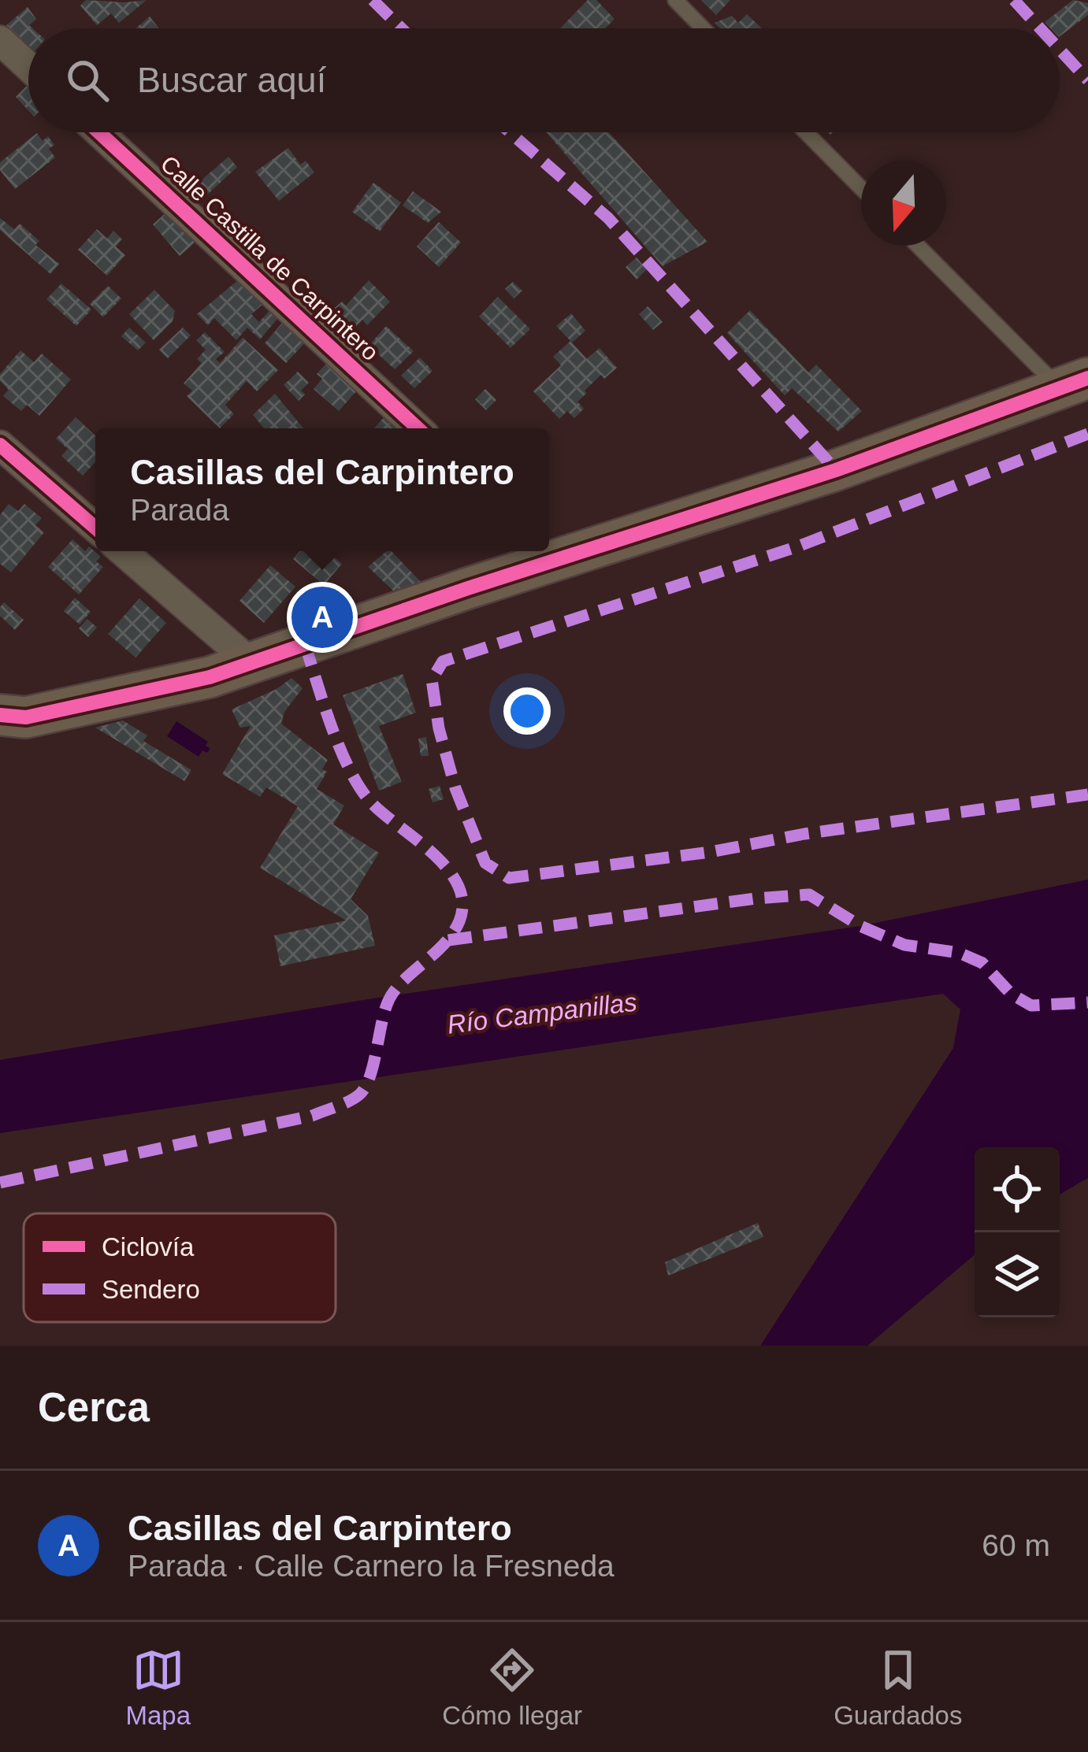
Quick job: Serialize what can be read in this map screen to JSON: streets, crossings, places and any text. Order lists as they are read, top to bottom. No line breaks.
{"streets":{"street":["Calle Castilla de Carpintero"]},"water":["Río Campanillas"],"legend":["Ciclovía","Sendero"],"north":"bottom","page":{"search":"Buscar aquí","popup":["Casillas del Carpintero","Parada"],"pins":"A","heading":"Cerca","list":[{"mark":"A","name":"Casillas del Carpintero","note":"Parada · Calle Carnero la Fresneda","value":"60 m"}],"nav":["Mapa","Cómo llegar","Guardados"]}}
